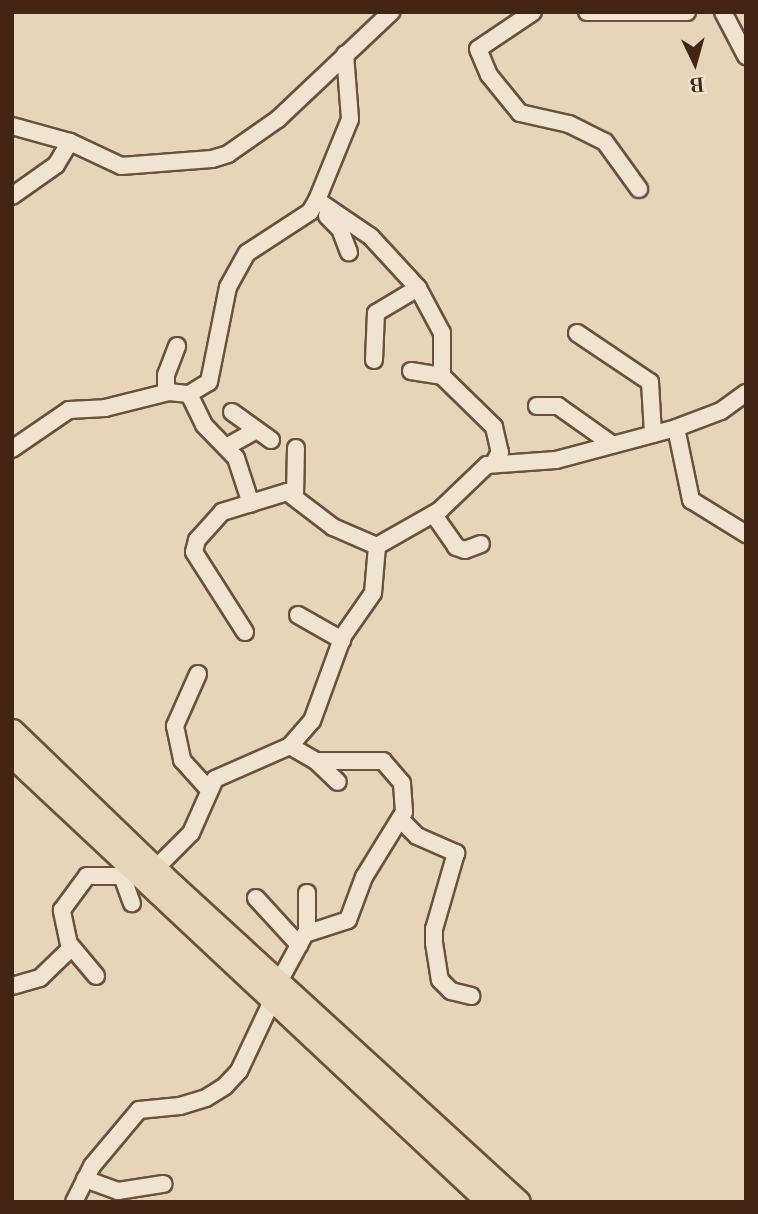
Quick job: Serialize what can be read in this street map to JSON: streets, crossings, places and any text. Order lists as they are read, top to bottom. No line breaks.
{"north":"bottom"}
